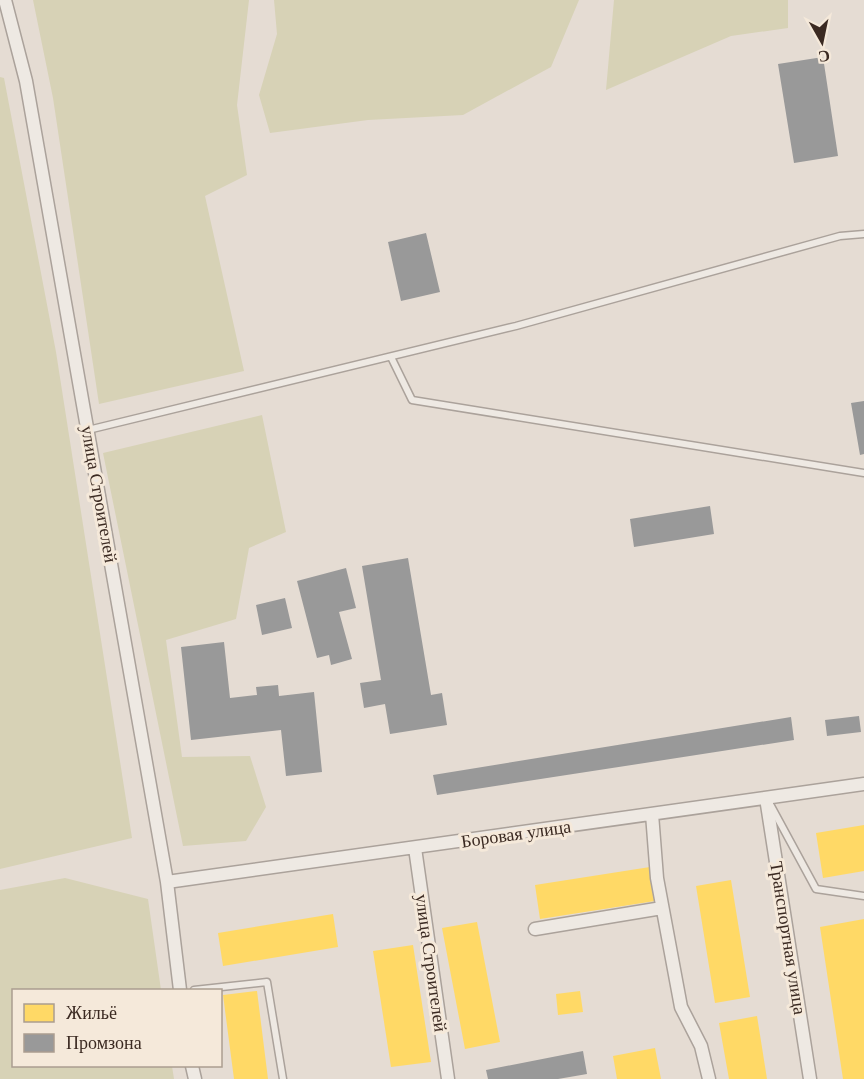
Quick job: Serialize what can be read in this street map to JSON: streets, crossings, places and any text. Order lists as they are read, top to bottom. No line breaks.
{"streets":{"street":["улица Строителей","Боровая улица","Транспортная улица"]},"crossings":[["улица Строителей","Боровая улица"],["Боровая улица","Транспортная улица"]],"legend":["Жильё","Промзона"],"north":"bottom"}
